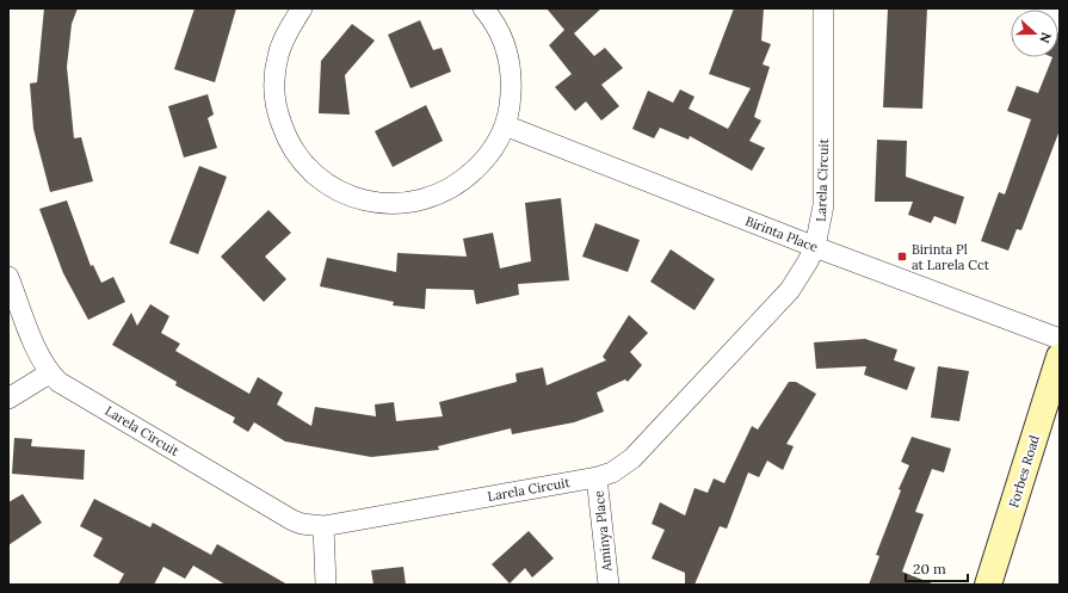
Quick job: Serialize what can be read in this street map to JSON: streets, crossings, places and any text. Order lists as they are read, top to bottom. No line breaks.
{"streets":{"main road":["Forbes Road"],"street":["Larela Circuit","Birinta Place","Aminya Place"]},"crossings":[["Larela Circuit","Birinta Place"],["Larela Circuit","Aminya Place"]],"places":{"transit":["Birinta Pl at Larela Cct"]},"scale_bar":"20 m","north":"right"}
